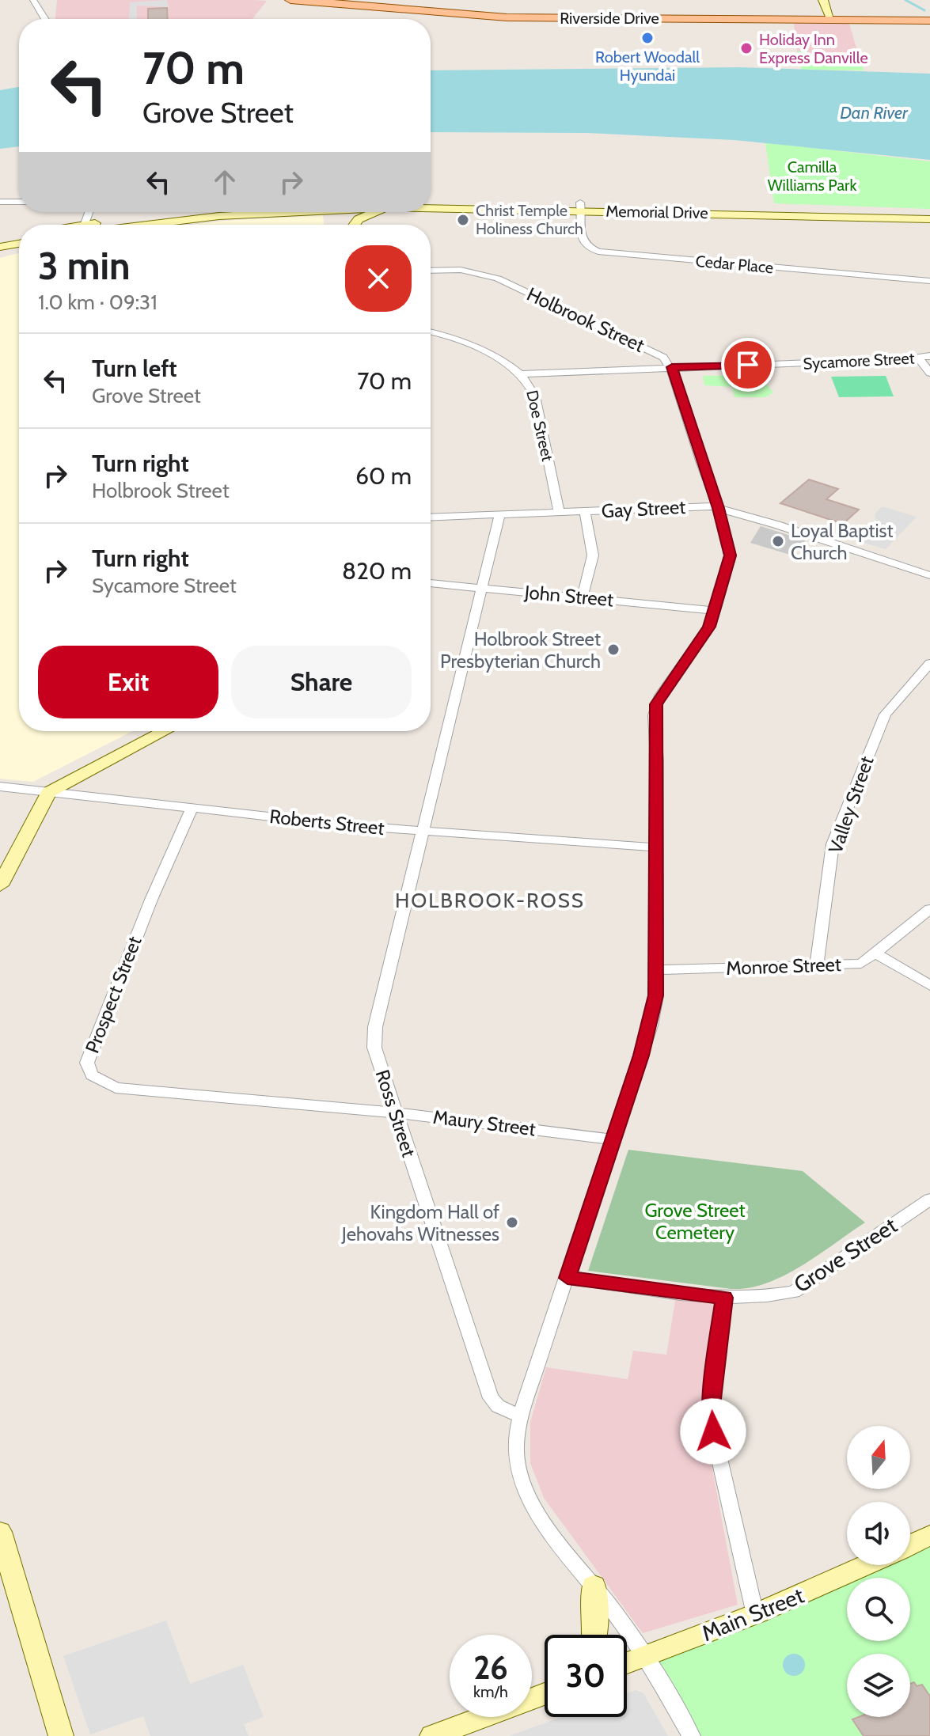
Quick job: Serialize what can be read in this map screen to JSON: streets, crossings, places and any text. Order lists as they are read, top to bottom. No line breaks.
{"streets":{"main road":["Riverside Drive","Memorial Drive","Main Street"],"street":["Cedar Place","Holbrook Street","Sycamore Street","Doe Street","Gay Street","John Street","Valley Street","Roberts Street","Monroe Street","Prospect Street","Ross Street","Maury Street","Grove Street"]},"crossings":[["Memorial Drive","Cedar Place"],["Holbrook Street","Sycamore Street"],["Sycamore Street","Doe Street"],["Doe Street","Gay Street"],["Gay Street","Ross Street"],["John Street","Ross Street"],["Valley Street","Monroe Street"],["Roberts Street","Prospect Street"],["Roberts Street","Ross Street"],["Prospect Street","Maury Street"],["Ross Street","Maury Street"]],"districts":["HOLBROOK-ROSS"],"water":["Dan River"],"parks":["Camilla Williams Park","Grove Street Cemetery"],"places":["Robert Woodall Hyundai","Holiday Inn Express Danville","Christ Temple Holiness Church","Loyal Baptist Church","Holbrook Street Presbyterian Church","Kingdom Hall of Jehovahs Witnesses"],"north":"top","page":{"turn":["70 m","Grove Street"],"heading":["3 min","1.0 km · 09:31"],"list":[{"name":"Turn left","note":"Grove Street","value":"70 m"},{"name":"Turn right","note":"Holbrook Street","value":"60 m"},{"name":"Turn right","note":"Sycamore Street","value":"820 m"}],"buttons":["Exit","Share"],"speed":"26 km/h","limit":"30"}}
